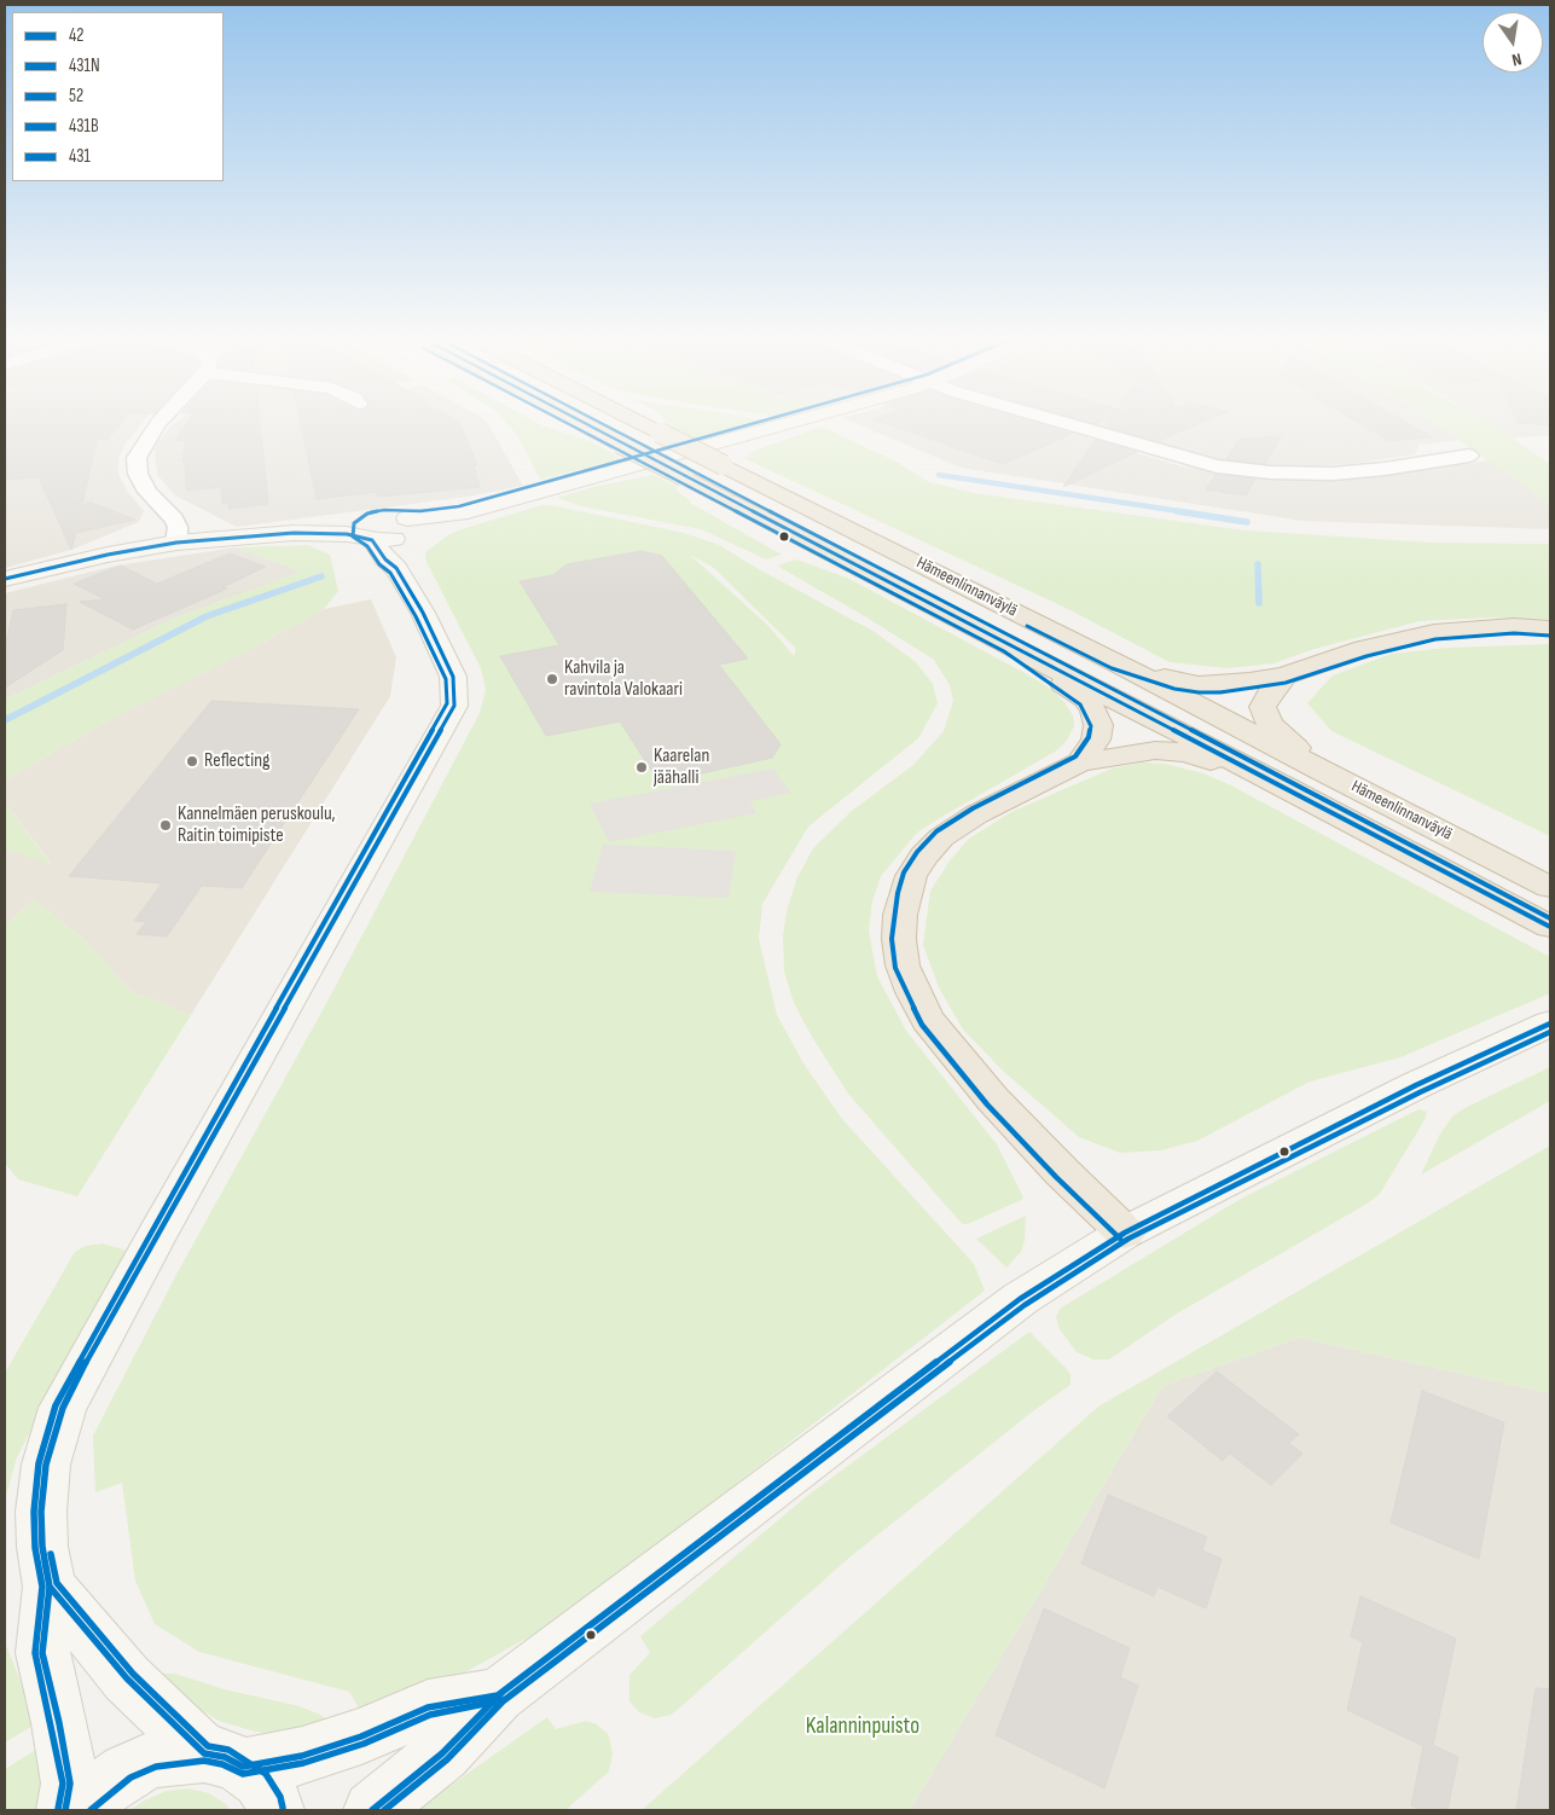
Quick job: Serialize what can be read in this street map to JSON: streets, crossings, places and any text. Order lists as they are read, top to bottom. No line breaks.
{"streets":{"highway":["Hämeenlinnanväylä"]},"parks":["Kalanninpuisto"],"places":["Kahvila ja ravintola Valokaari","Reflecting","Kaarelan jäähalli","Kannelmäen peruskoulu, Raitin toimipiste"],"lines":["transit line 431N","transit line 52","transit line 431B","transit line 431","transit line 42"],"legend":["42","431N","52","431B","431"],"north":"bottom"}
